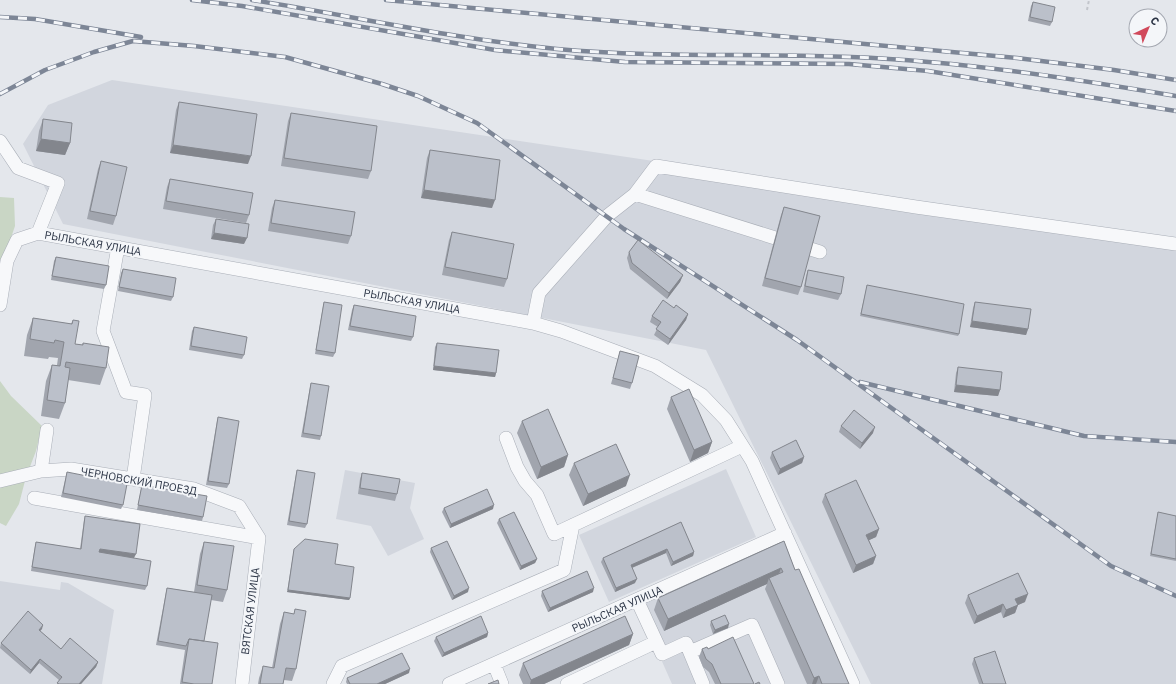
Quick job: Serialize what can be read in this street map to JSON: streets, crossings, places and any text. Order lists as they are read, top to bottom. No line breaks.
{"streets":{"street":["РЫЛЬСКАЯ УЛИЦА","ЧЕРНОВСКИЙ ПРОЕЗД","ВЯТСКАЯ УЛИЦА"]},"crossings":[["ЧЕРНОВСКИЙ ПРОЕЗД","ВЯТСКАЯ УЛИЦА"]],"north":"top right"}
